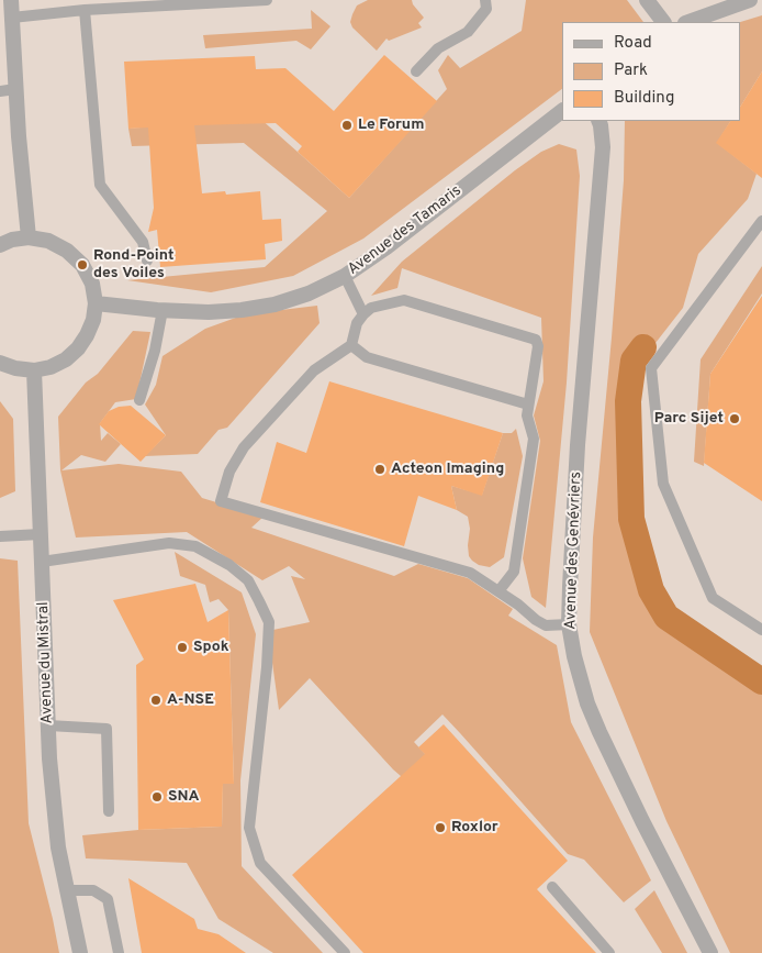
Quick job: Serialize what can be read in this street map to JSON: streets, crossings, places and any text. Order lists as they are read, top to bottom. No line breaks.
{"streets":{"street":["Avenue des Tamaris","Avenue des Genévriers","Avenue du Mistral"]},"places":["Le Forum","Rond-Point des Voiles","Parc Sijet","Acteon Imaging","Spok","A-NSE","SNA","Roxlor"],"legend":["Road","Park","Building"]}
